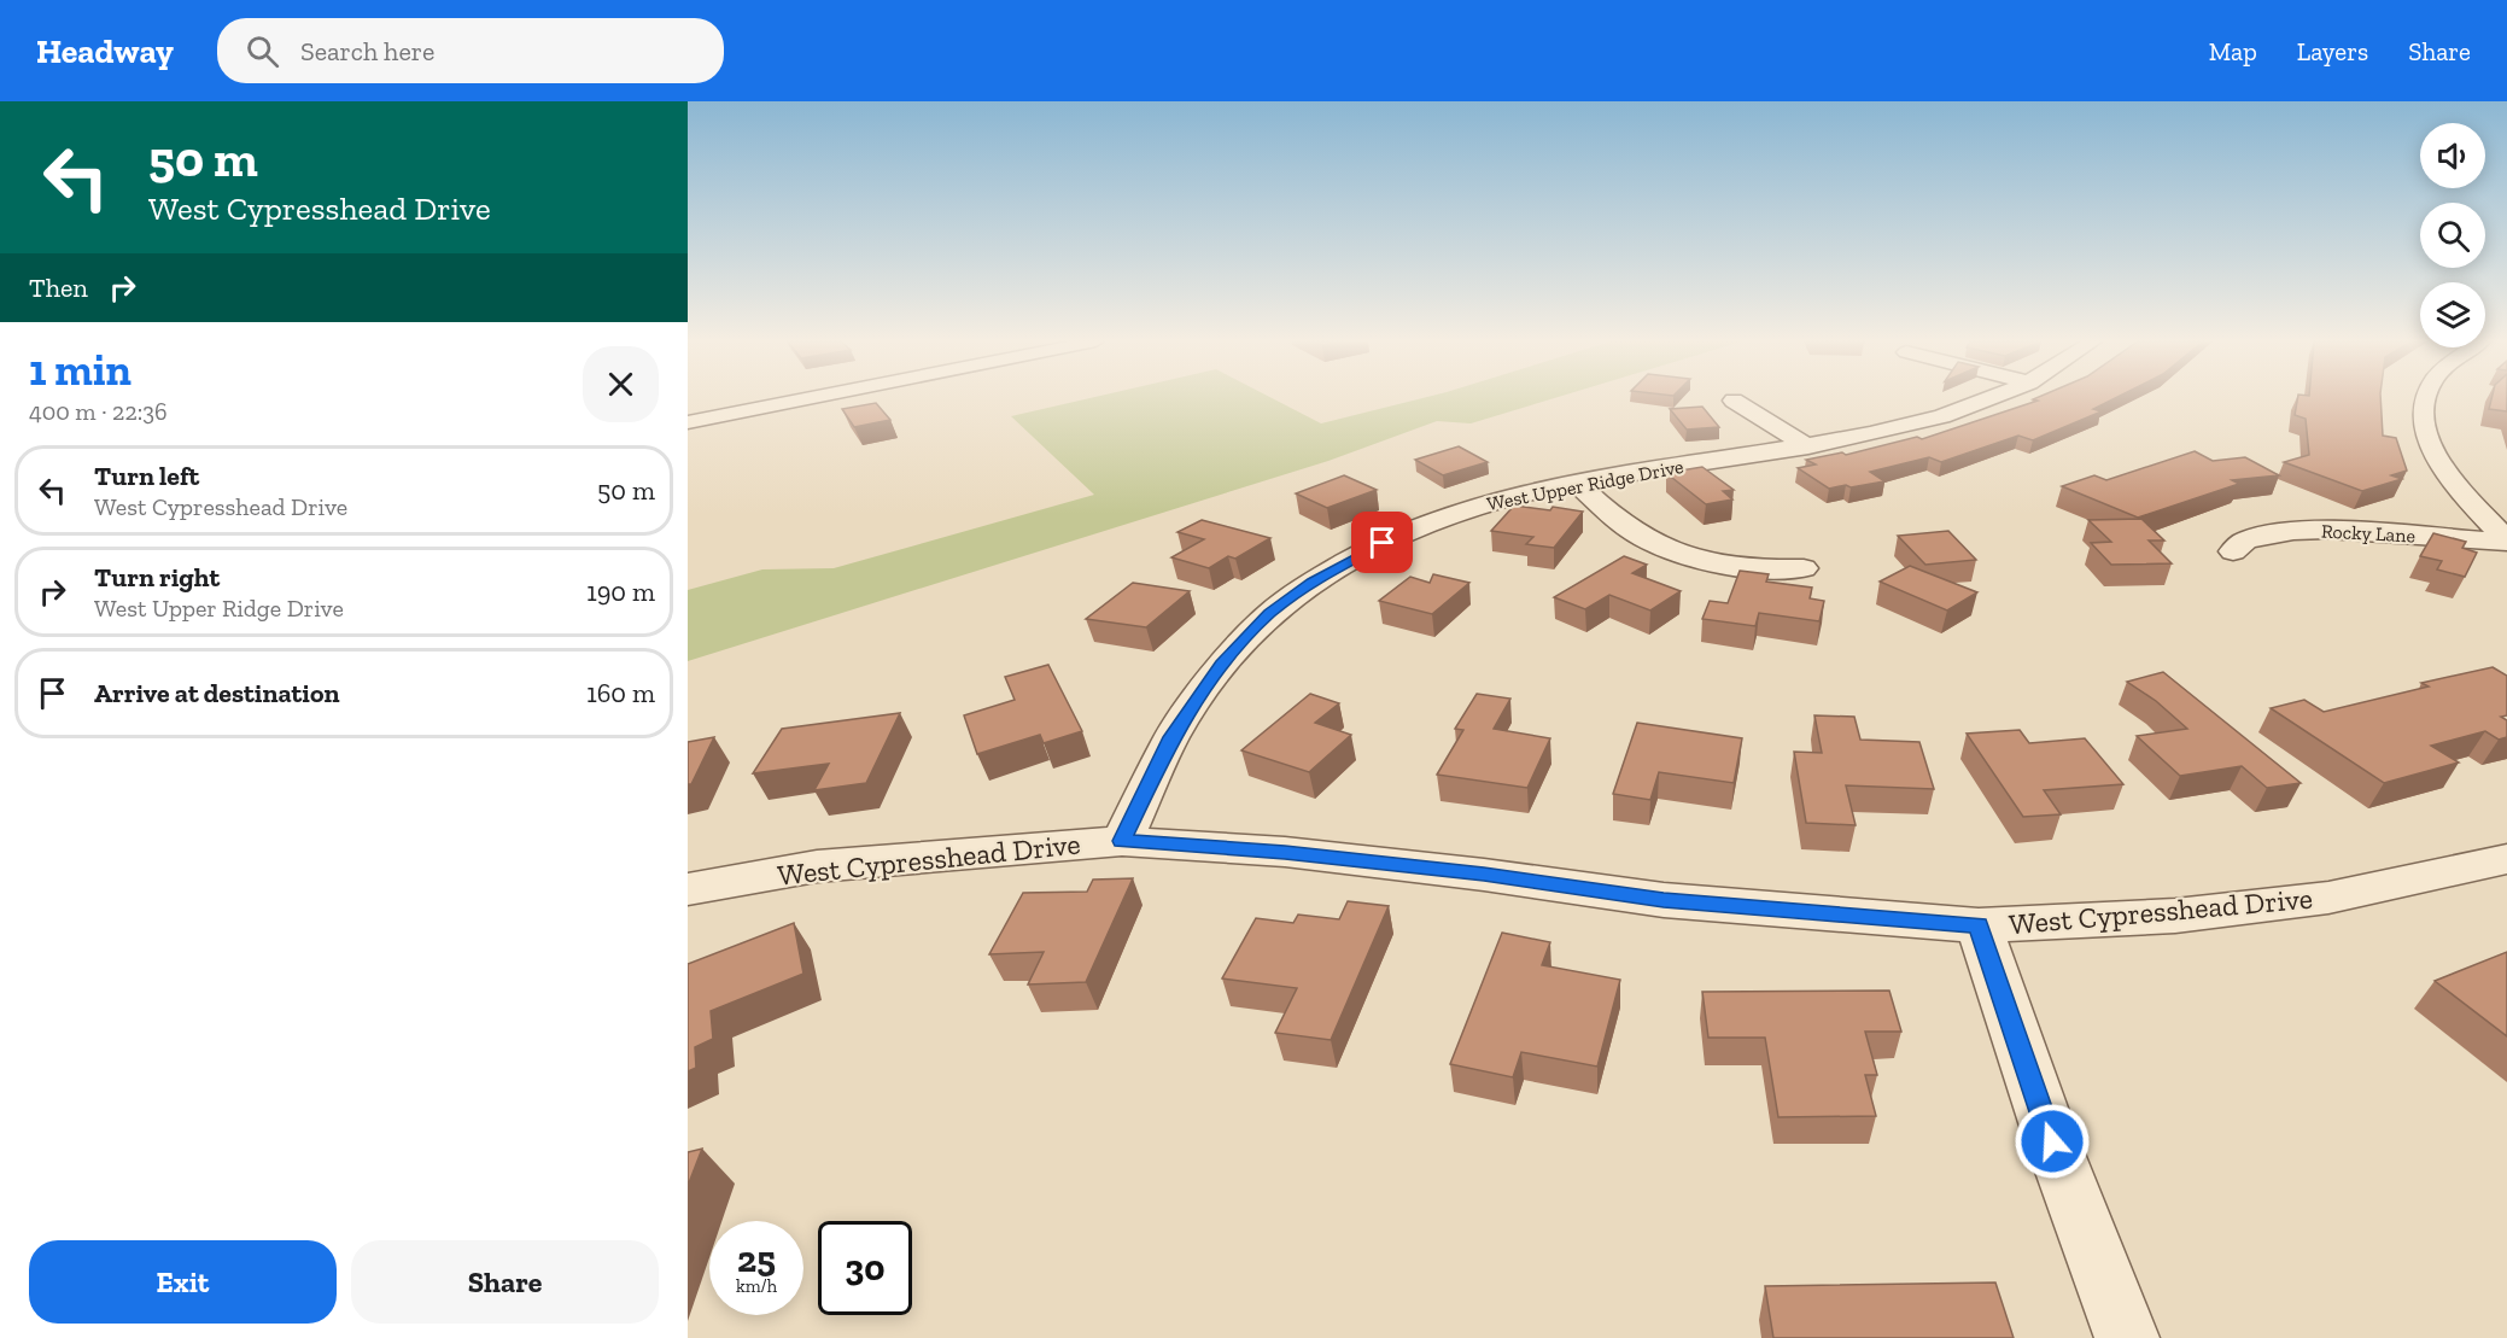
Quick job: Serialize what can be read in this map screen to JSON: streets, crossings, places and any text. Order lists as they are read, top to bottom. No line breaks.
{"streets":{"street":["West Upper Ridge Drive","Rocky Lane","West Cypresshead Drive"]},"crossings":[["West Upper Ridge Drive","West Cypresshead Drive"]],"page":{"header":"Headway","search":"Search here","nav":["Map","Layers","Share"],"turn":["50 m","West Cypresshead Drive"],"then":"Then","heading":["1 min","400 m · 22:36"],"list":[{"name":"Turn left","note":"West Cypresshead Drive","value":"50 m"},{"name":"Turn right","note":"West Upper Ridge Drive","value":"190 m"},{"name":"Arrive at destination","value":"160 m"}],"speed":"25 km/h","limit":"30","buttons":["Exit","Share"]}}
